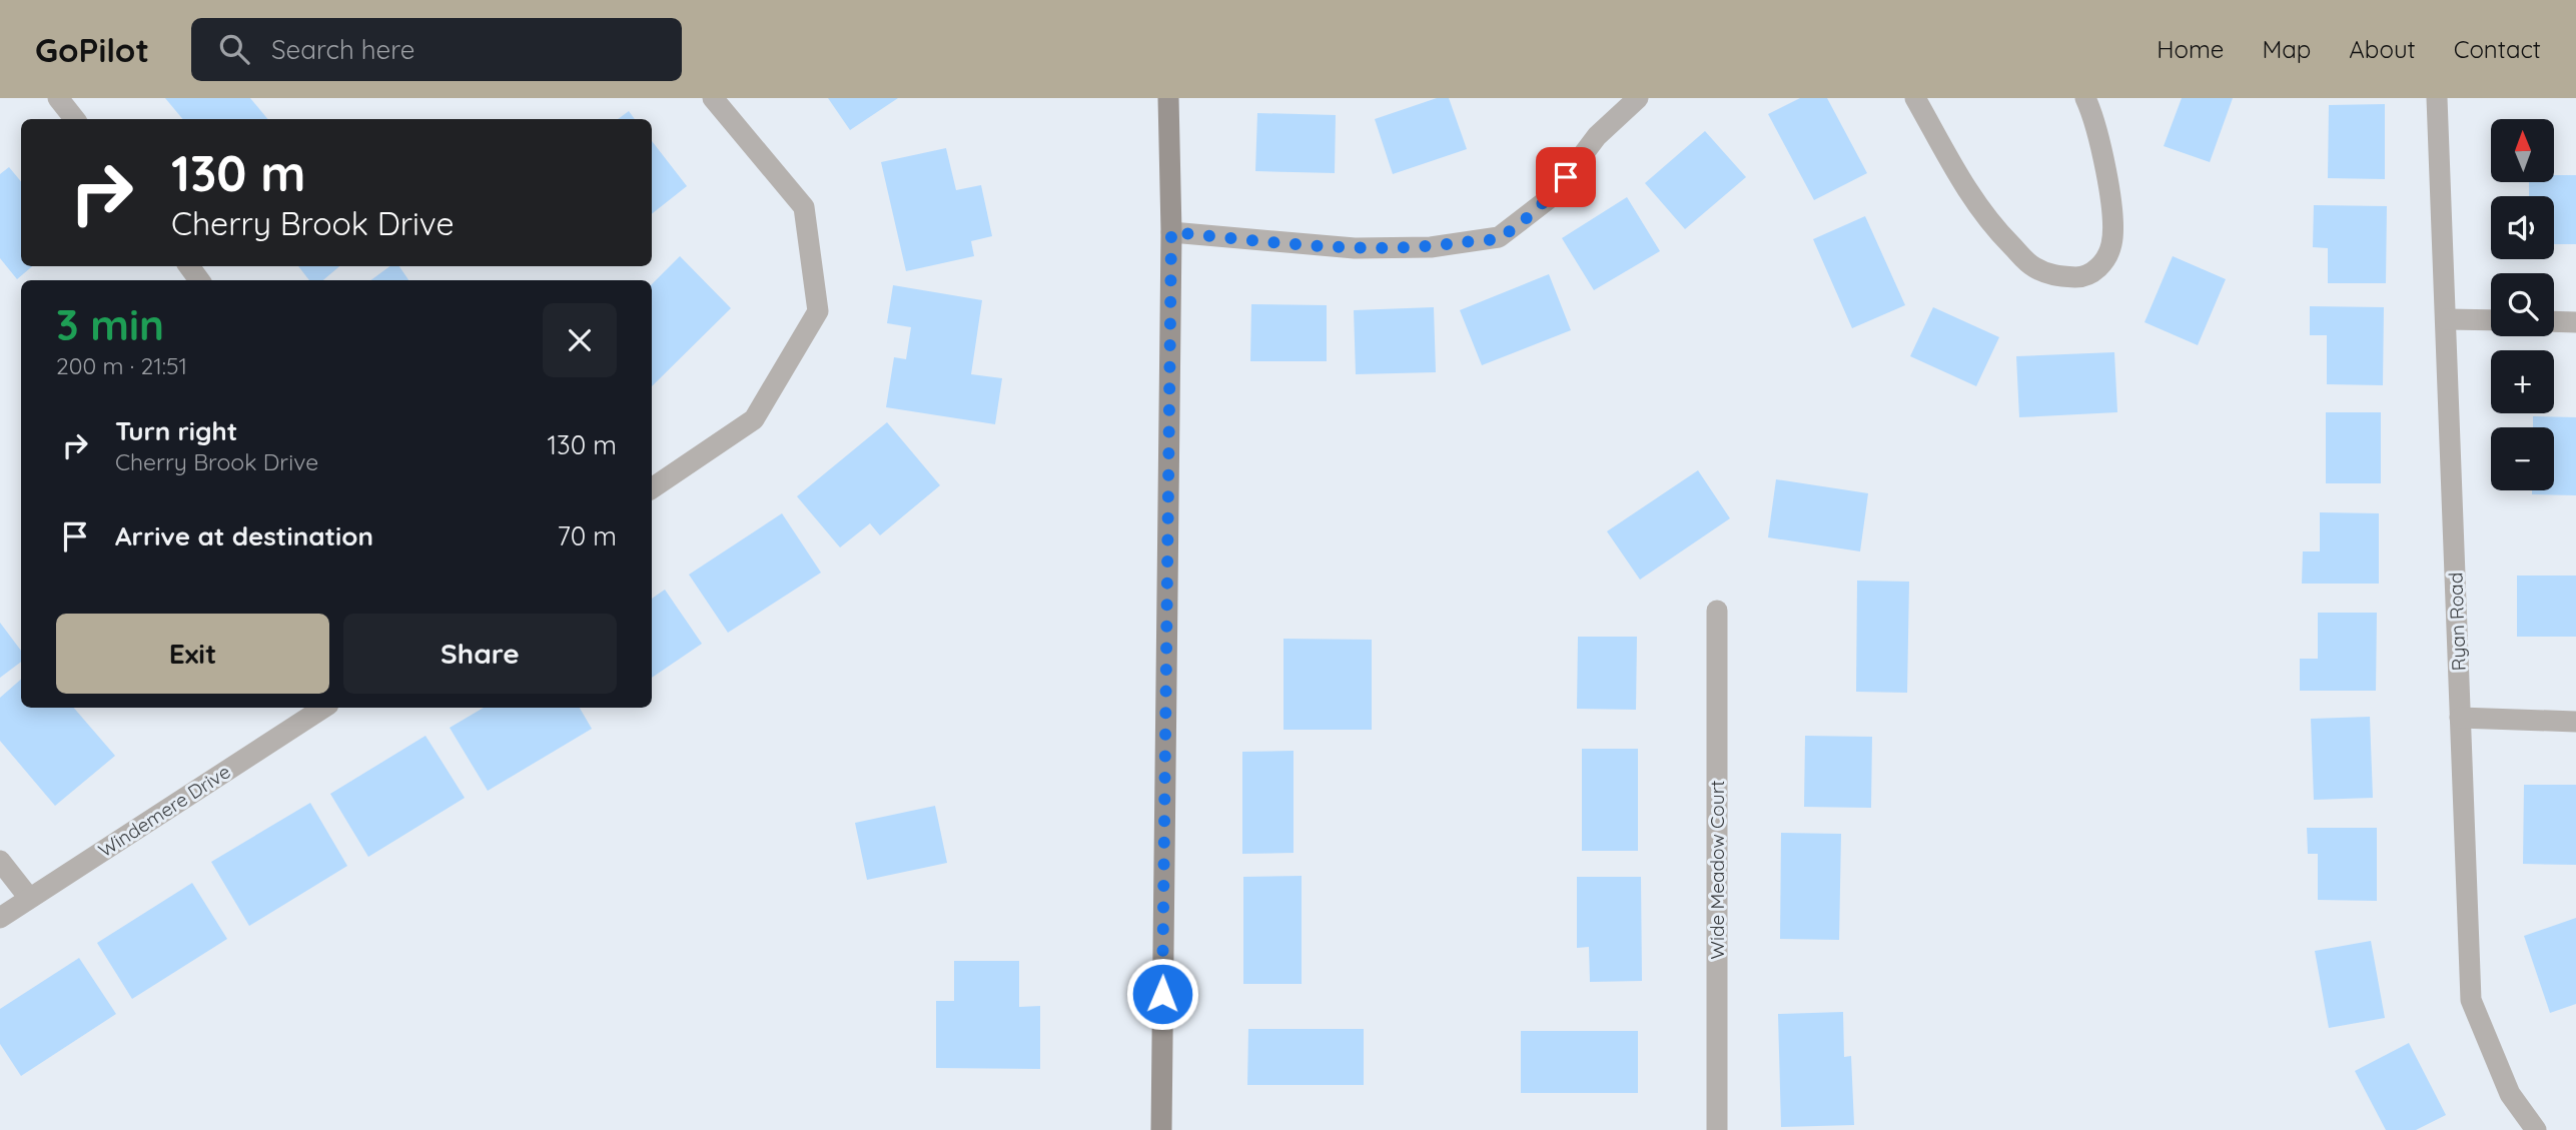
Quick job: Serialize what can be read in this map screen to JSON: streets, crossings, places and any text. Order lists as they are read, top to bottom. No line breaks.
{"streets":{"street":["Ryan Road","Windemere Drive","Wide Meadow Court"]},"north":"top","page":{"header":"GoPilot","search":"Search here","nav":["Home","Map","About","Contact"],"map_buttons":["+","−"],"turn":["130 m","Cherry Brook Drive"],"heading":["3 min","200 m · 21:51"],"list":[{"name":"Turn right","note":"Cherry Brook Drive","value":"130 m"},{"name":"Arrive at destination","value":"70 m"}],"buttons":["Exit","Share"]}}
